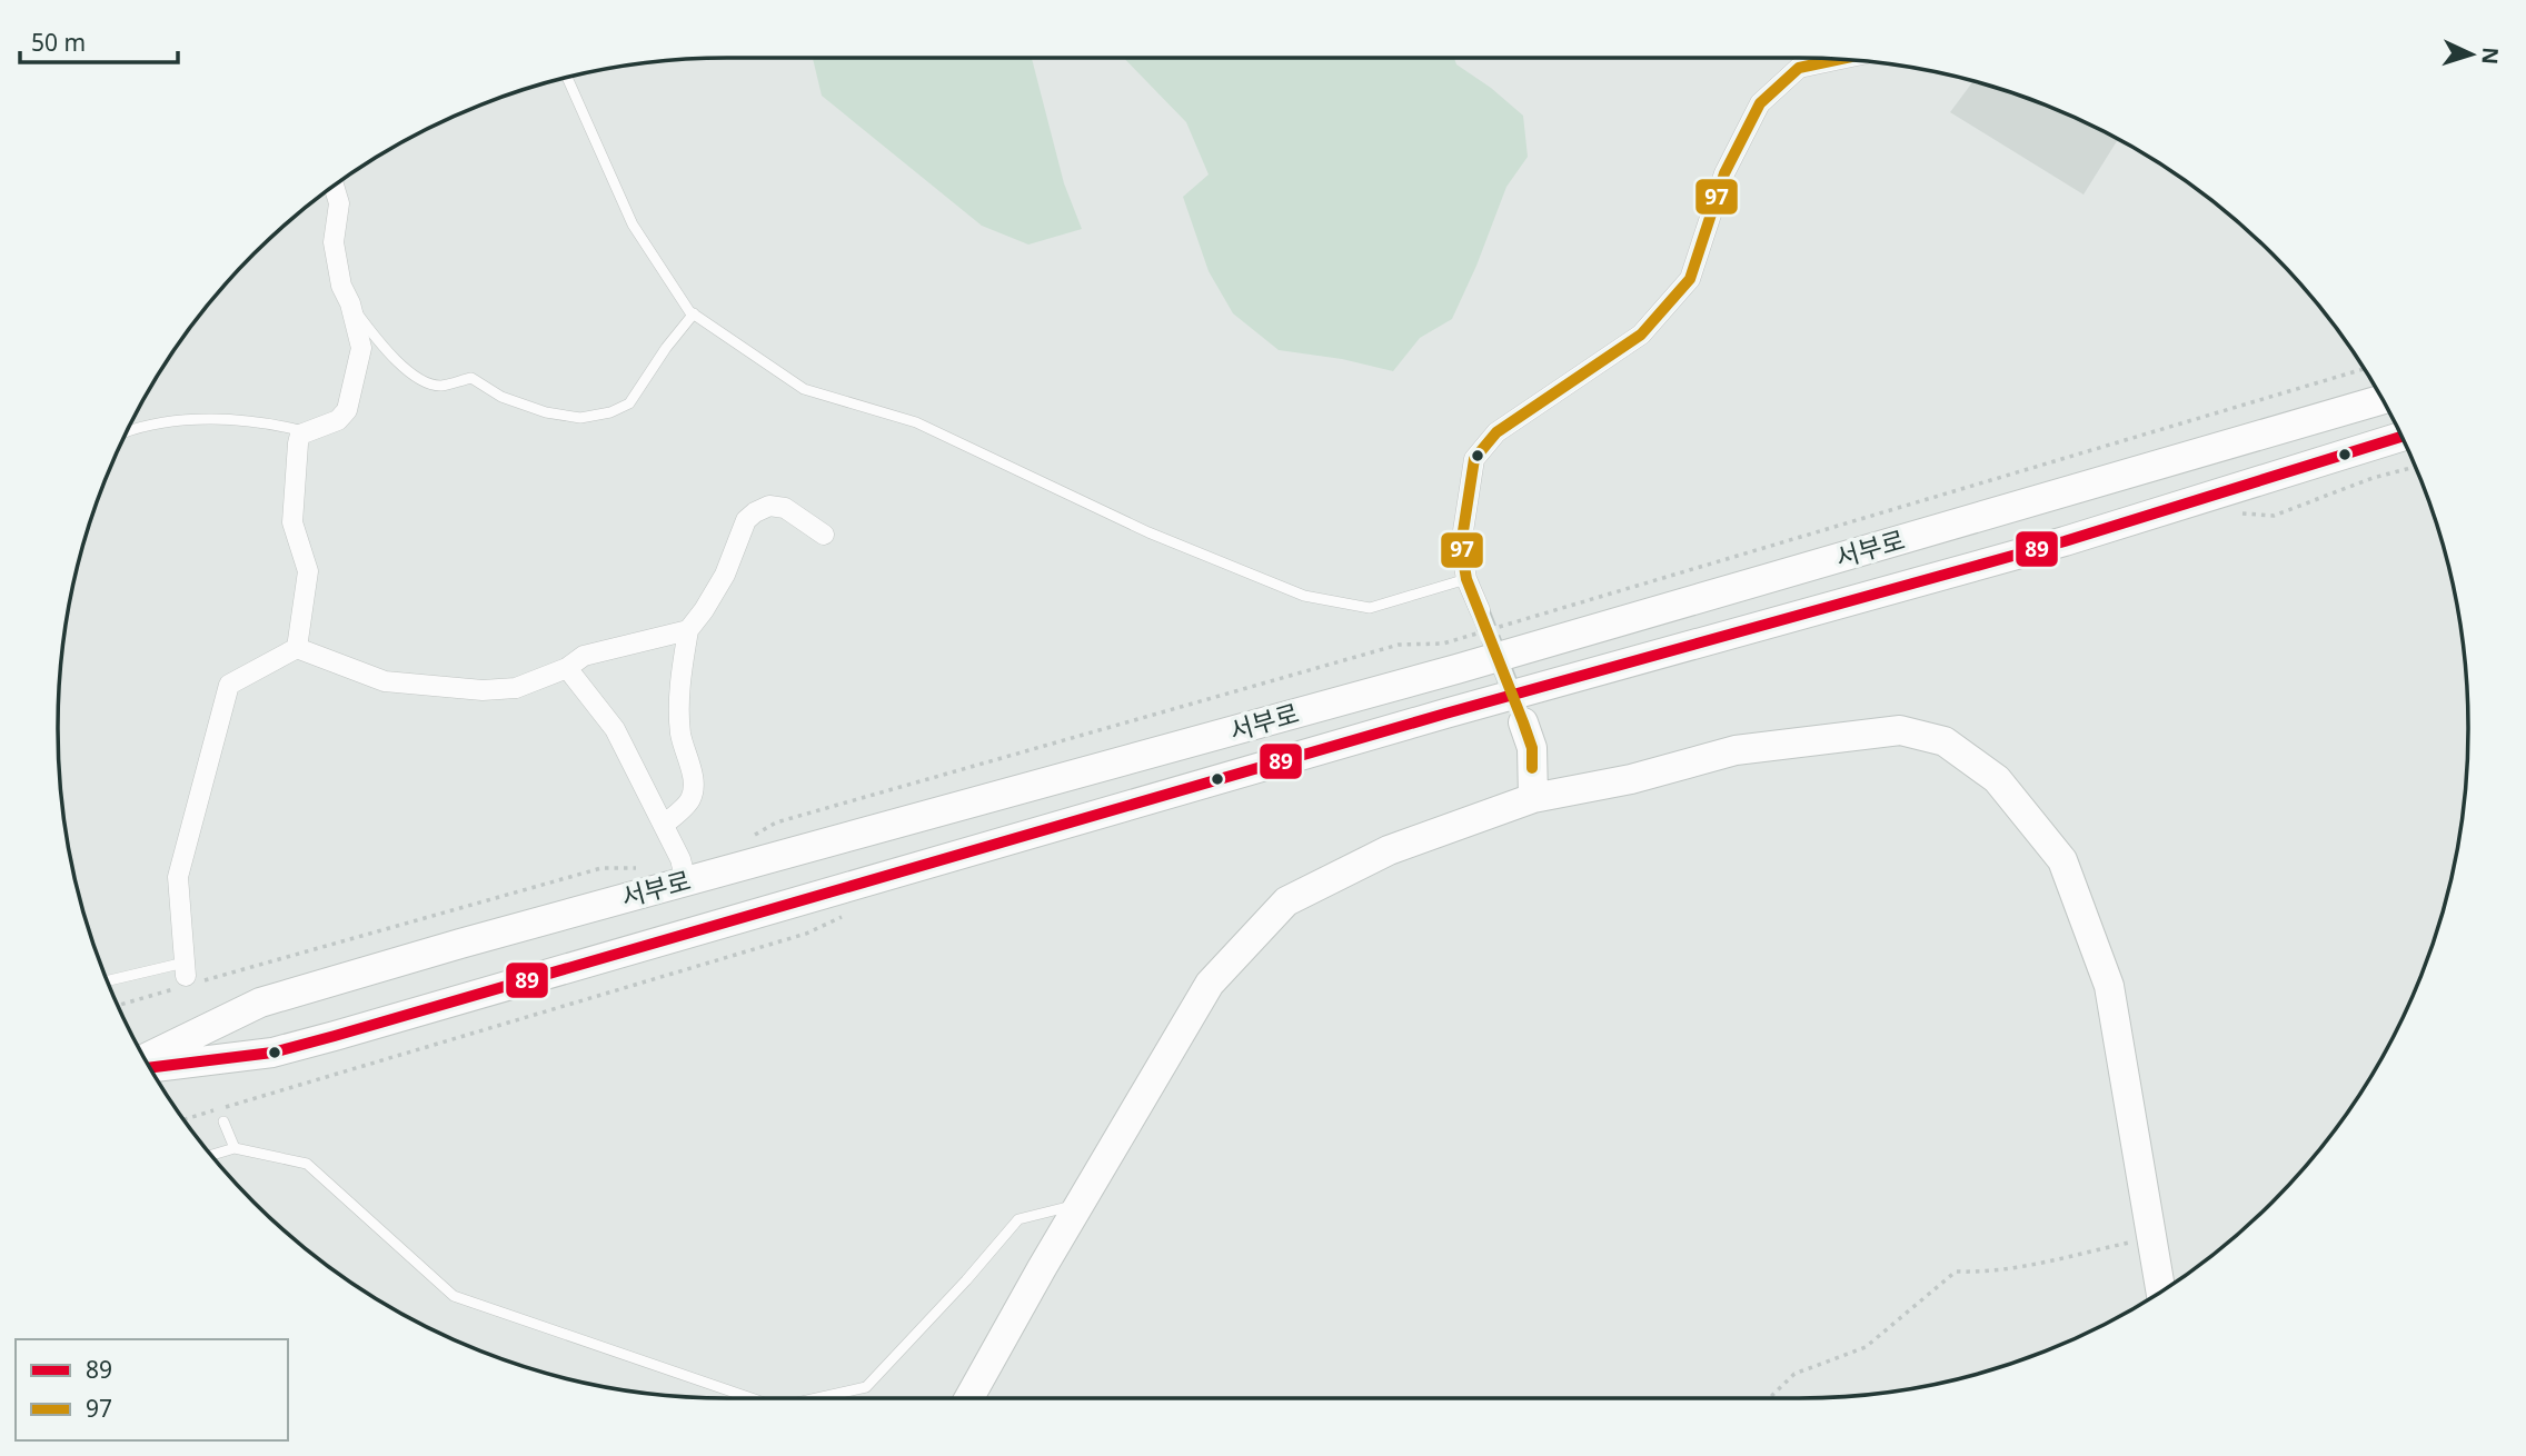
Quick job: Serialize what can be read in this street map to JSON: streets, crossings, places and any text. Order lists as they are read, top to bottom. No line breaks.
{"streets":{"main road":["서부로"]},"lines":["transit line 97","transit line 89"],"legend":["89","97"],"scale_bar":"50 m","north":"right"}
